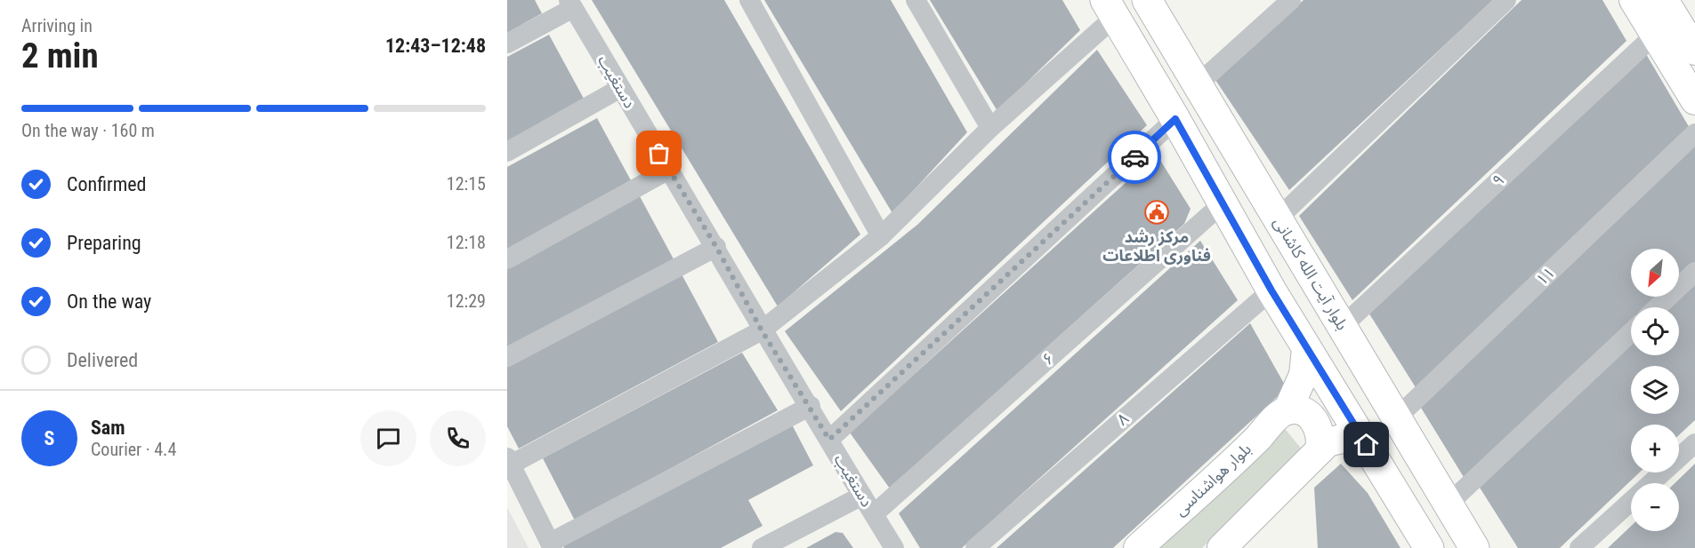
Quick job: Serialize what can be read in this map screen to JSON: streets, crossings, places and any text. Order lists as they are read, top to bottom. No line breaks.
{"streets":{"main road":["بلوار آیت الله کاشانی","بلوار هواشناسی"],"street":["دستغیب","۹","۱۱","۶","۸"]},"crossings":[["دستغیب","۶"],["۹","بلوار آیت الله کاشانی"],["بلوار آیت الله کاشانی","۱۱"]],"places":{"public building":["مرکز رشد فناوری اطلاعات"]},"north":"bottom left","page":{"heading":["2 min","Arriving in","12:43–12:48"],"panel":["Sam","Courier · 4.4"],"bar":"On the way · 160 m","list":[["Confirmed","12:15"],["Preparing","12:18"],["On the way","12:29"],"Delivered"],"map_buttons":["+","−"],"round":"S"}}
